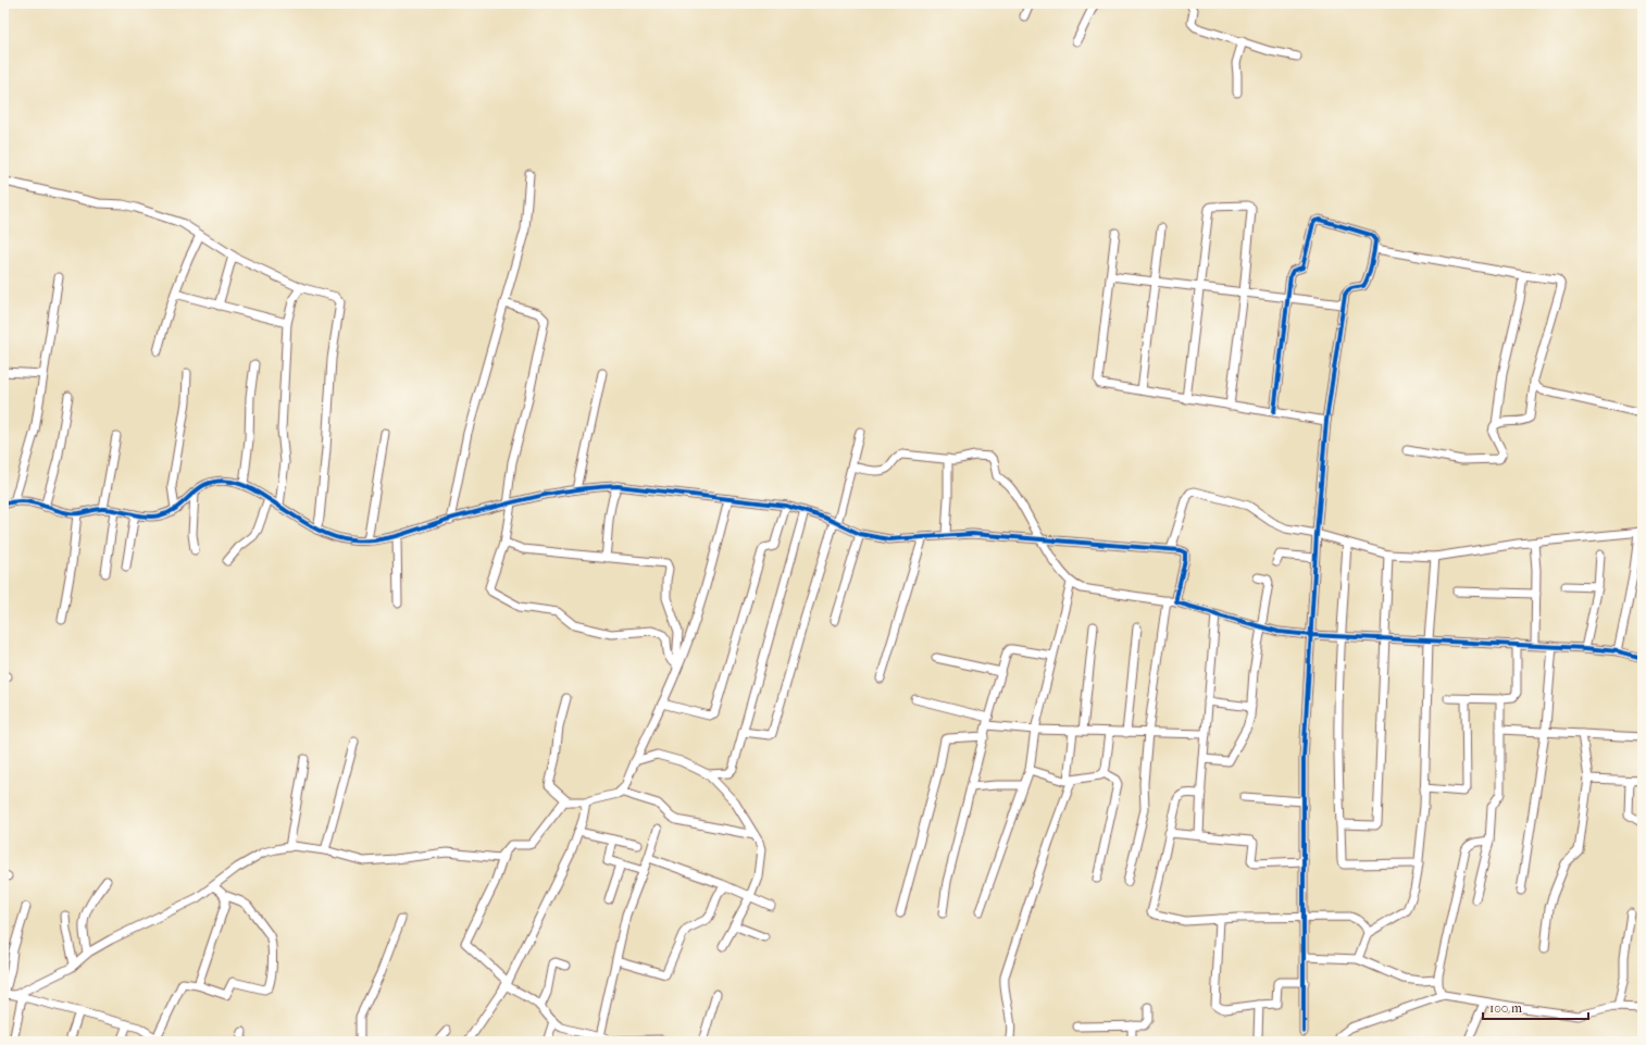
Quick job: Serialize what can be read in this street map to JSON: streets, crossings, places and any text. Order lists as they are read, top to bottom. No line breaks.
{"scale_bar":"100 m"}
